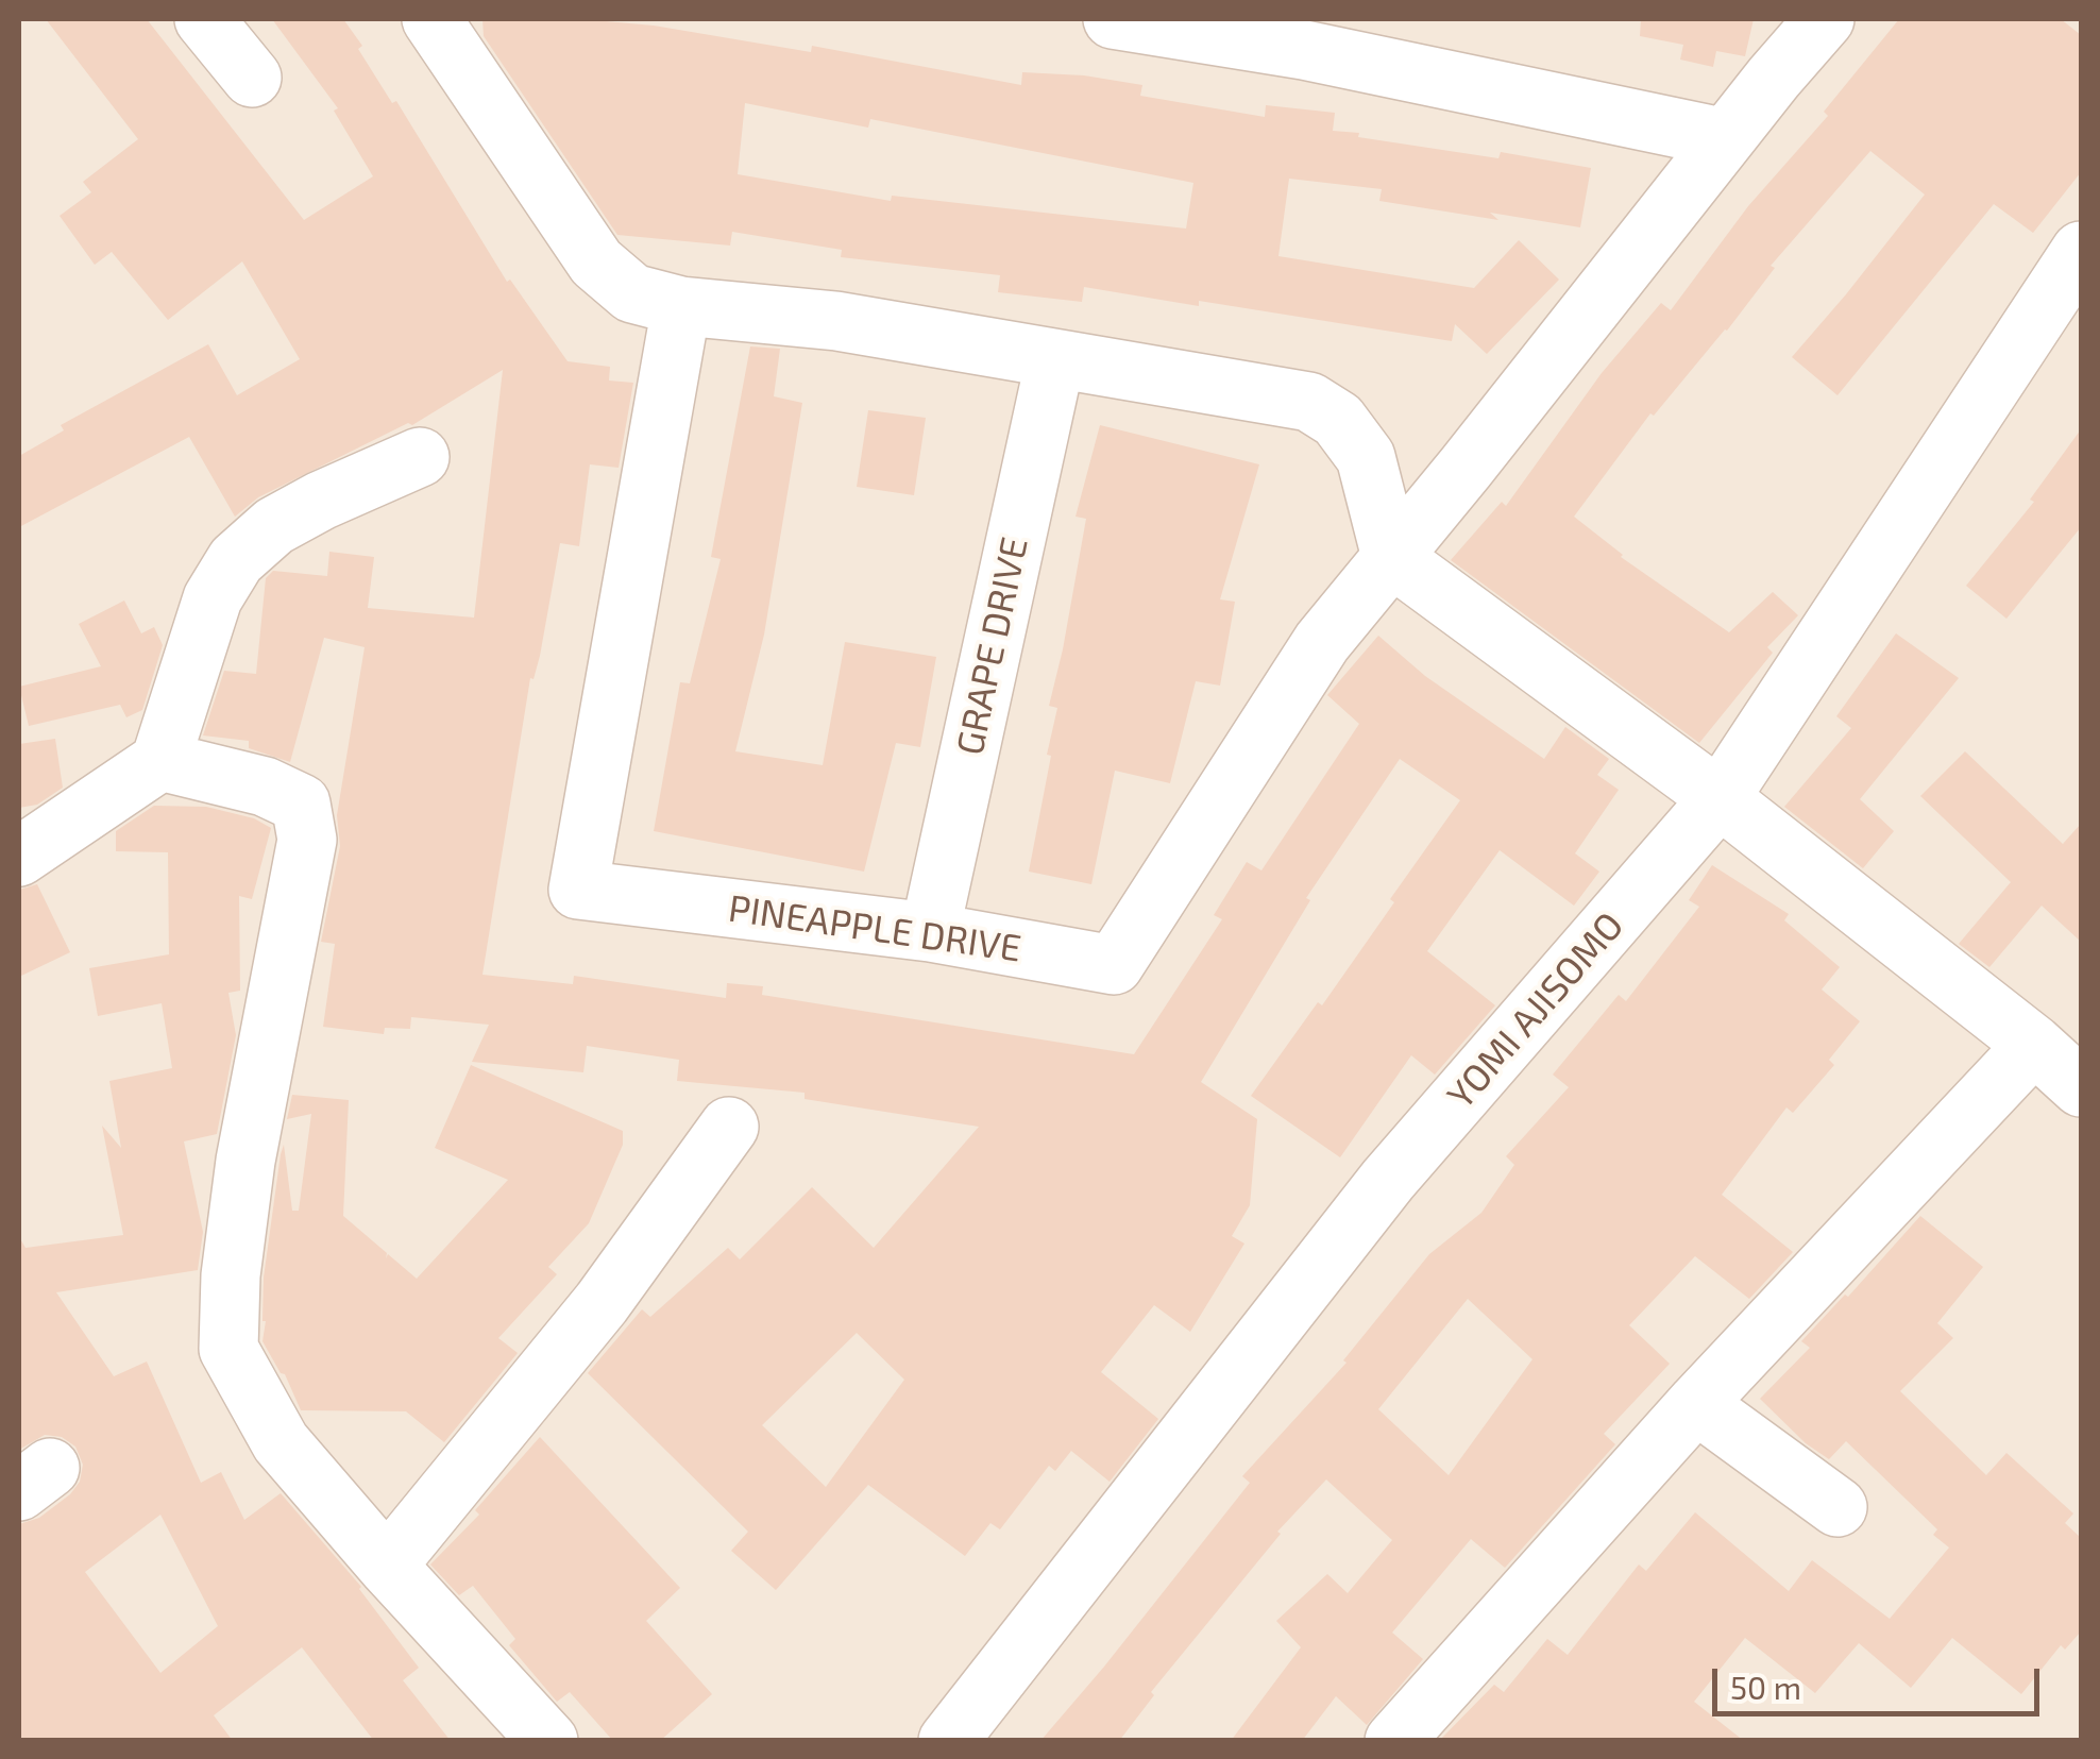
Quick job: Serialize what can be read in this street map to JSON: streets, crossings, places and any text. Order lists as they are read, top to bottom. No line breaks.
{"streets":{"street":["GRAPE DRIVE","PINEAPPLE DRIVE","YOMI AJISOMO"]},"crossings":[["GRAPE DRIVE","PINEAPPLE DRIVE"]],"scale_bar":"50 m"}
